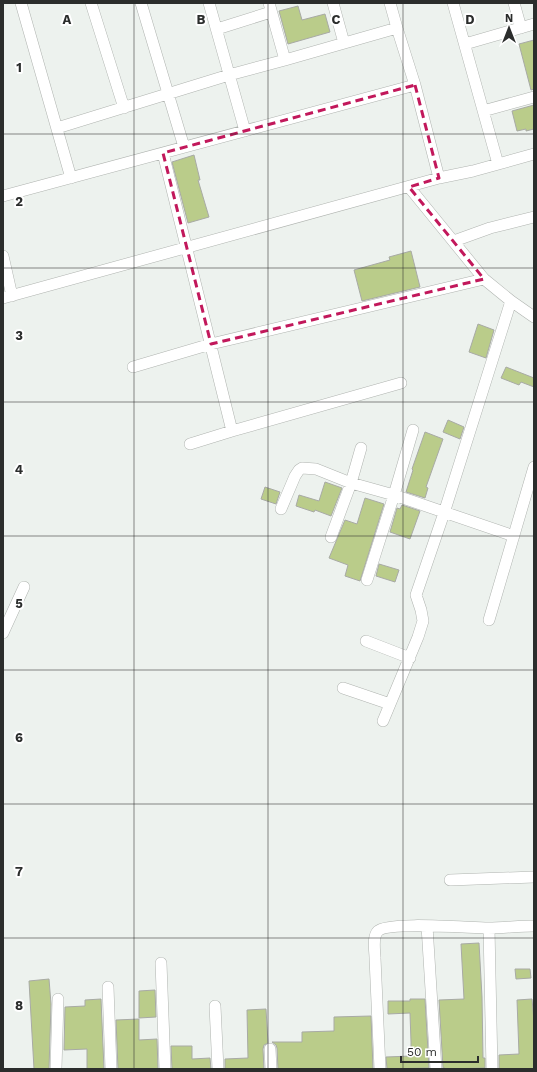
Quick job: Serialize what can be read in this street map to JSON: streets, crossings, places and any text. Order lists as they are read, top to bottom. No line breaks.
{"scale_bar":"50 m","north":"top","grid":{"columns":["A","B","C","D"],"rows":["1","2","3","4","5","6","7","8"]}}
